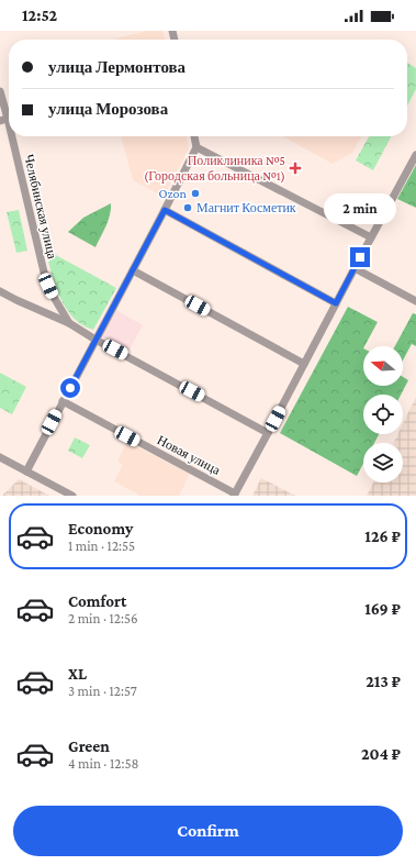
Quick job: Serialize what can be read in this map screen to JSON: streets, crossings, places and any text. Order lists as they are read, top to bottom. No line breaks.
{"streets":{"street":["Челябинская улица","Новая улица"]},"places":{"health":["Поликлиника №5 (Городская больница №1)"],"other":["Ozon","Магнит Косметик"]},"north":"left","page":{"status":"12:52","banner":["улица Лермонтова","улица Морозова"],"bubble":"2 min","list":[{"name":"Economy","note":"1 min · 12:55","value":"126 ₽"},{"name":"Comfort","note":"2 min · 12:56","value":"169 ₽"},{"name":"XL","note":"3 min · 12:57","value":"213 ₽"},{"name":"Green","note":"4 min · 12:58","value":"204 ₽"}],"buttons":"Confirm"}}
